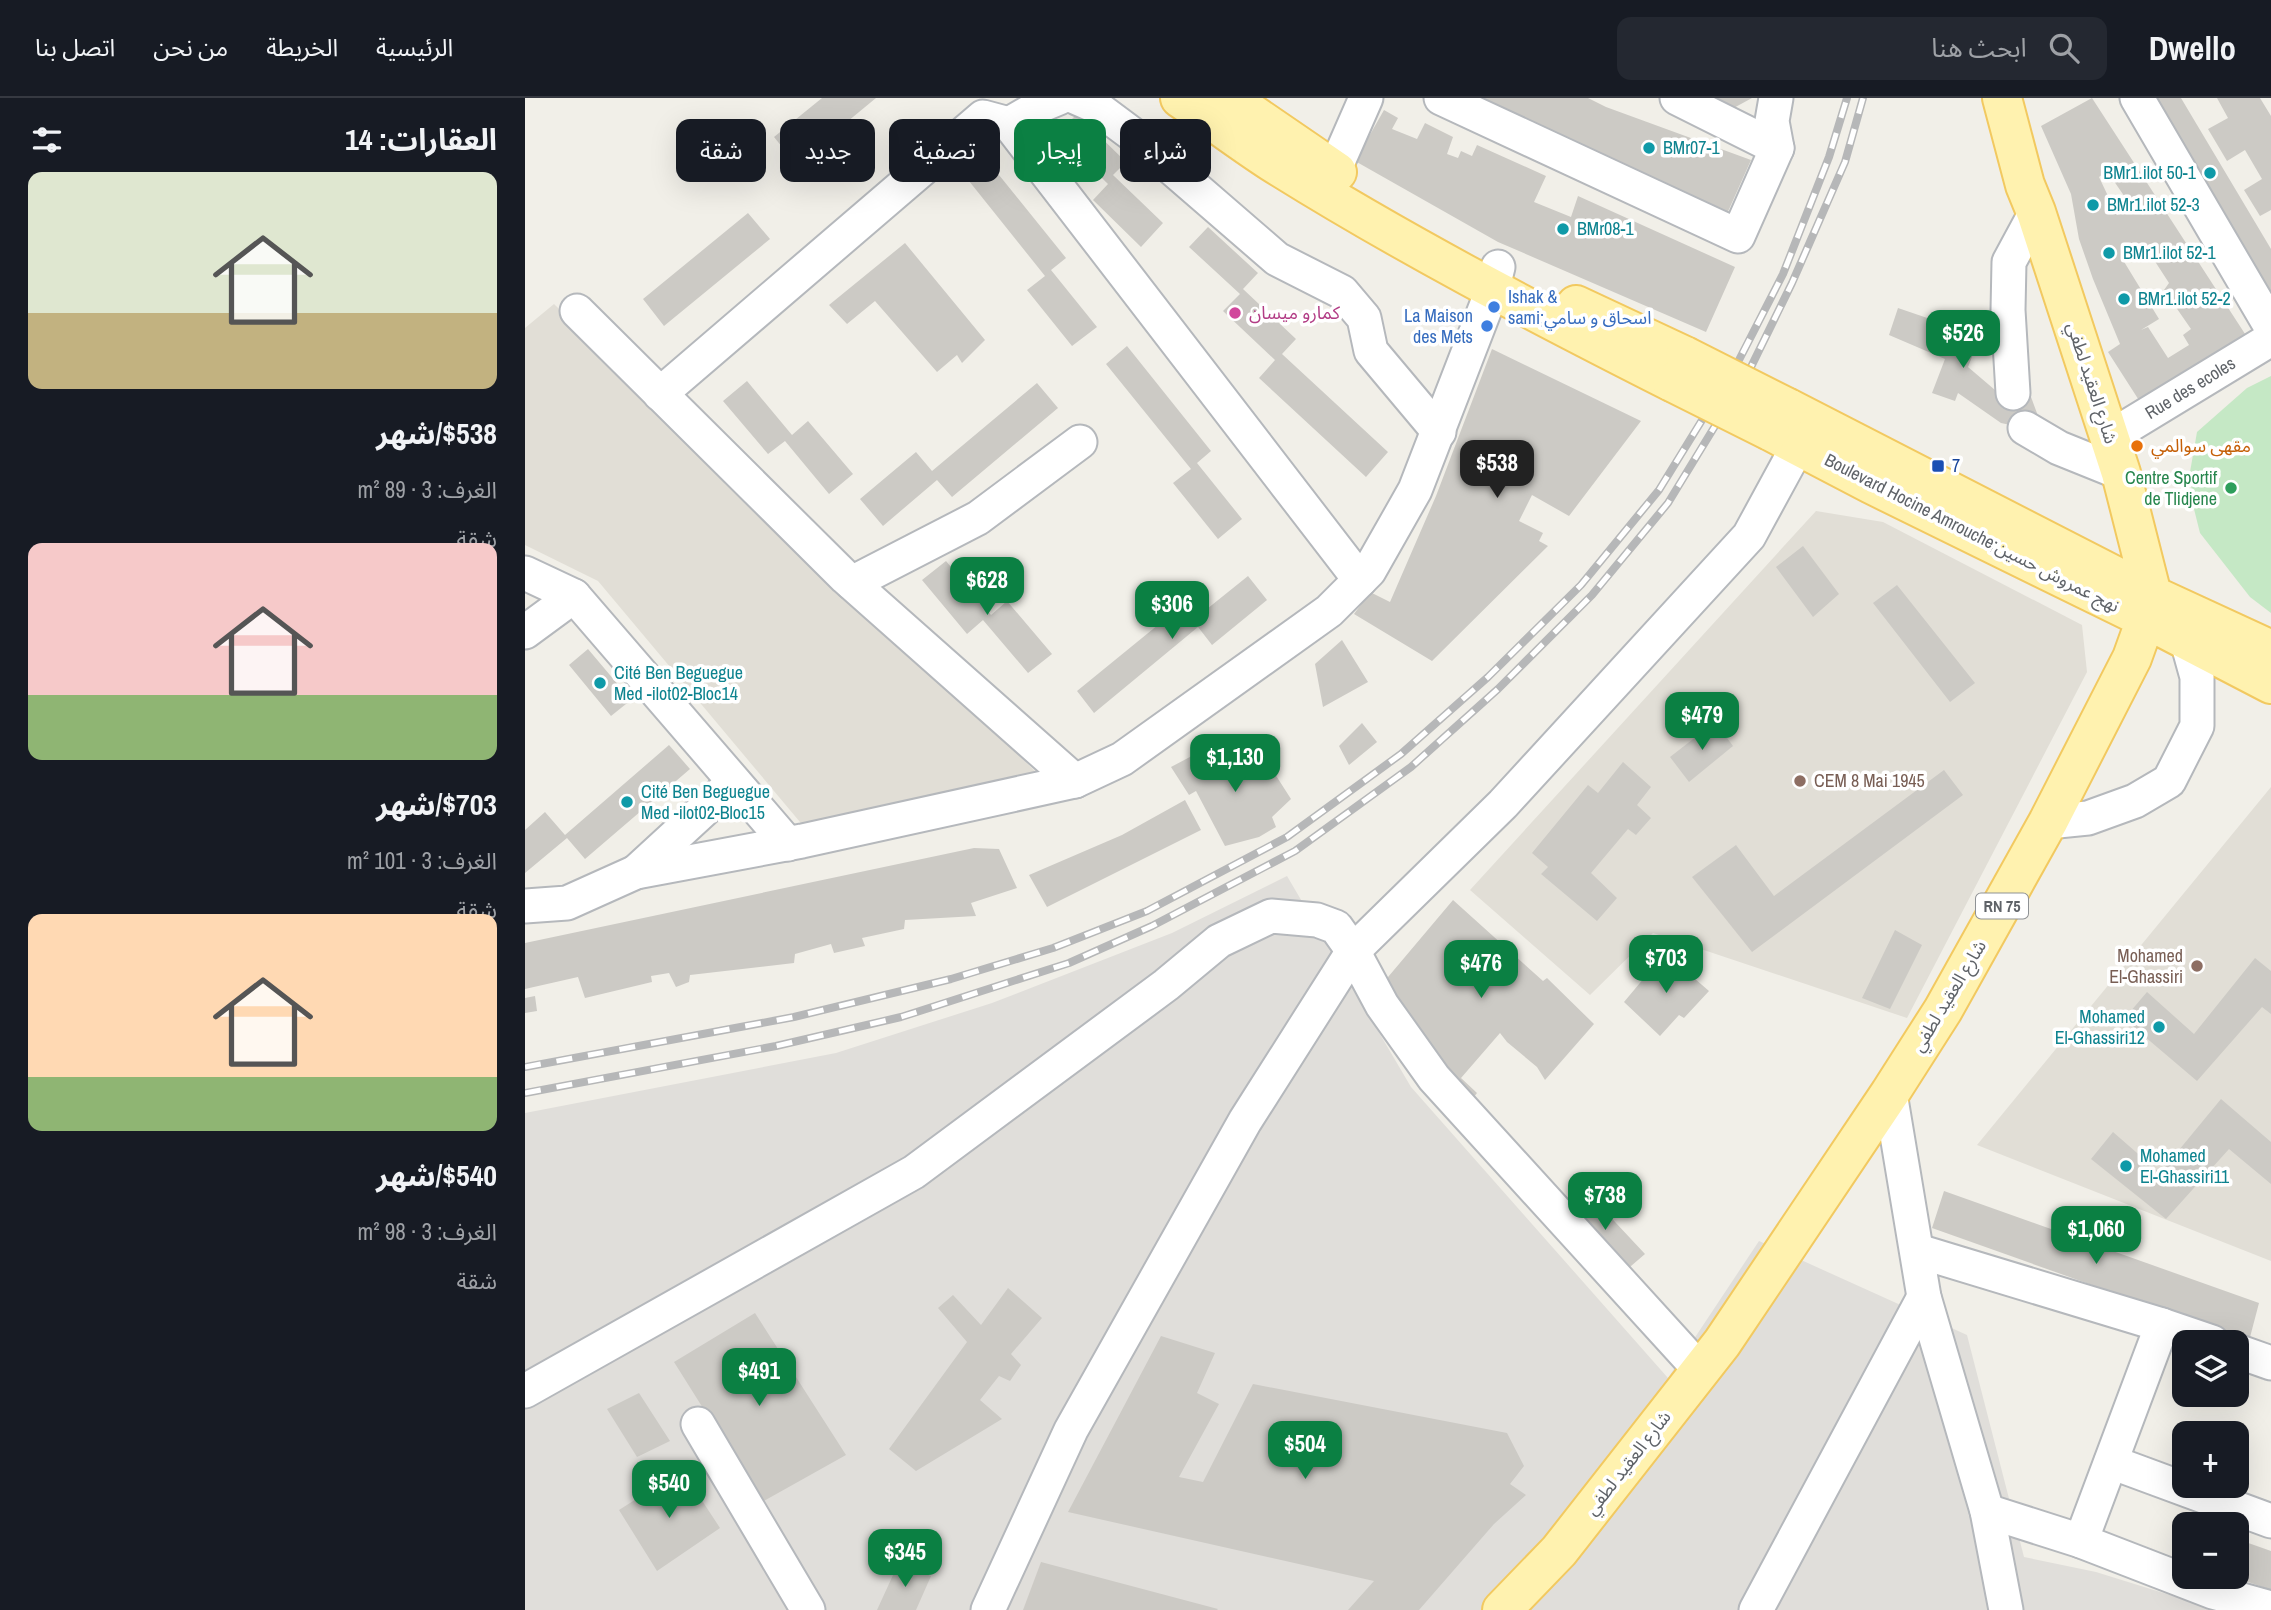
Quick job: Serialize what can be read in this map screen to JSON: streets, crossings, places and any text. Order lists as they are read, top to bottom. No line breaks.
{"streets":{"main road":["شارع العقيد لطفي","Boulevard Hocine Amrouche;نهج عمروش حسين","RN 75"],"street":["Rue des ecoles"]},"crossings":[["شارع العقيد لطفي","Rue des ecoles"],["شارع العقيد لطفي","Boulevard Hocine Amrouche;نهج عمروش حسين"]],"places":{"other":["BMr07-1","BMr1.ilot 50-1","BMr1.ilot 52-3","BMr08-1","BMr1.ilot 52-1","BMr1.ilot 52-2","Ishak & sami;اسحاق و سامي","كمارو ميسان","La Maison des Mets","مقهى سوالمي","Centre Sportif de Tlidjene","Cité Ben Beguegue Med -ilot02-Bloc14","CEM 8 Mai 1945","Cité Ben Beguegue Med -ilot02-Bloc15","Mohamed El-Ghassiri","Mohamed El-Ghassiri12","Mohamed El-Ghassiri11"],"transit":["7"]},"page":{"header":"Dwello","search":"ابحث هنا","nav":["الرئيسية","الخريطة","من نحن","اتصل بنا"],"heading":"العقارات: 14","chip":["شراء","إيجار","تصفية","جديد","شقة"],"list":[{"name":"$538/شهر","note":"الغرف: 3 · 89 m² · شقة"},{"name":"$703/شهر","note":"الغرف: 3 · 101 m² · شقة"},{"name":"$540/شهر","note":"الغرف: 3 · 98 m² · شقة"}],"price":["$526","$538","$628","$306","$479","$1,130","$703","$476","$738","$1,060","$491","$504","$540","$345"],"map_buttons":["+","−"]}}
